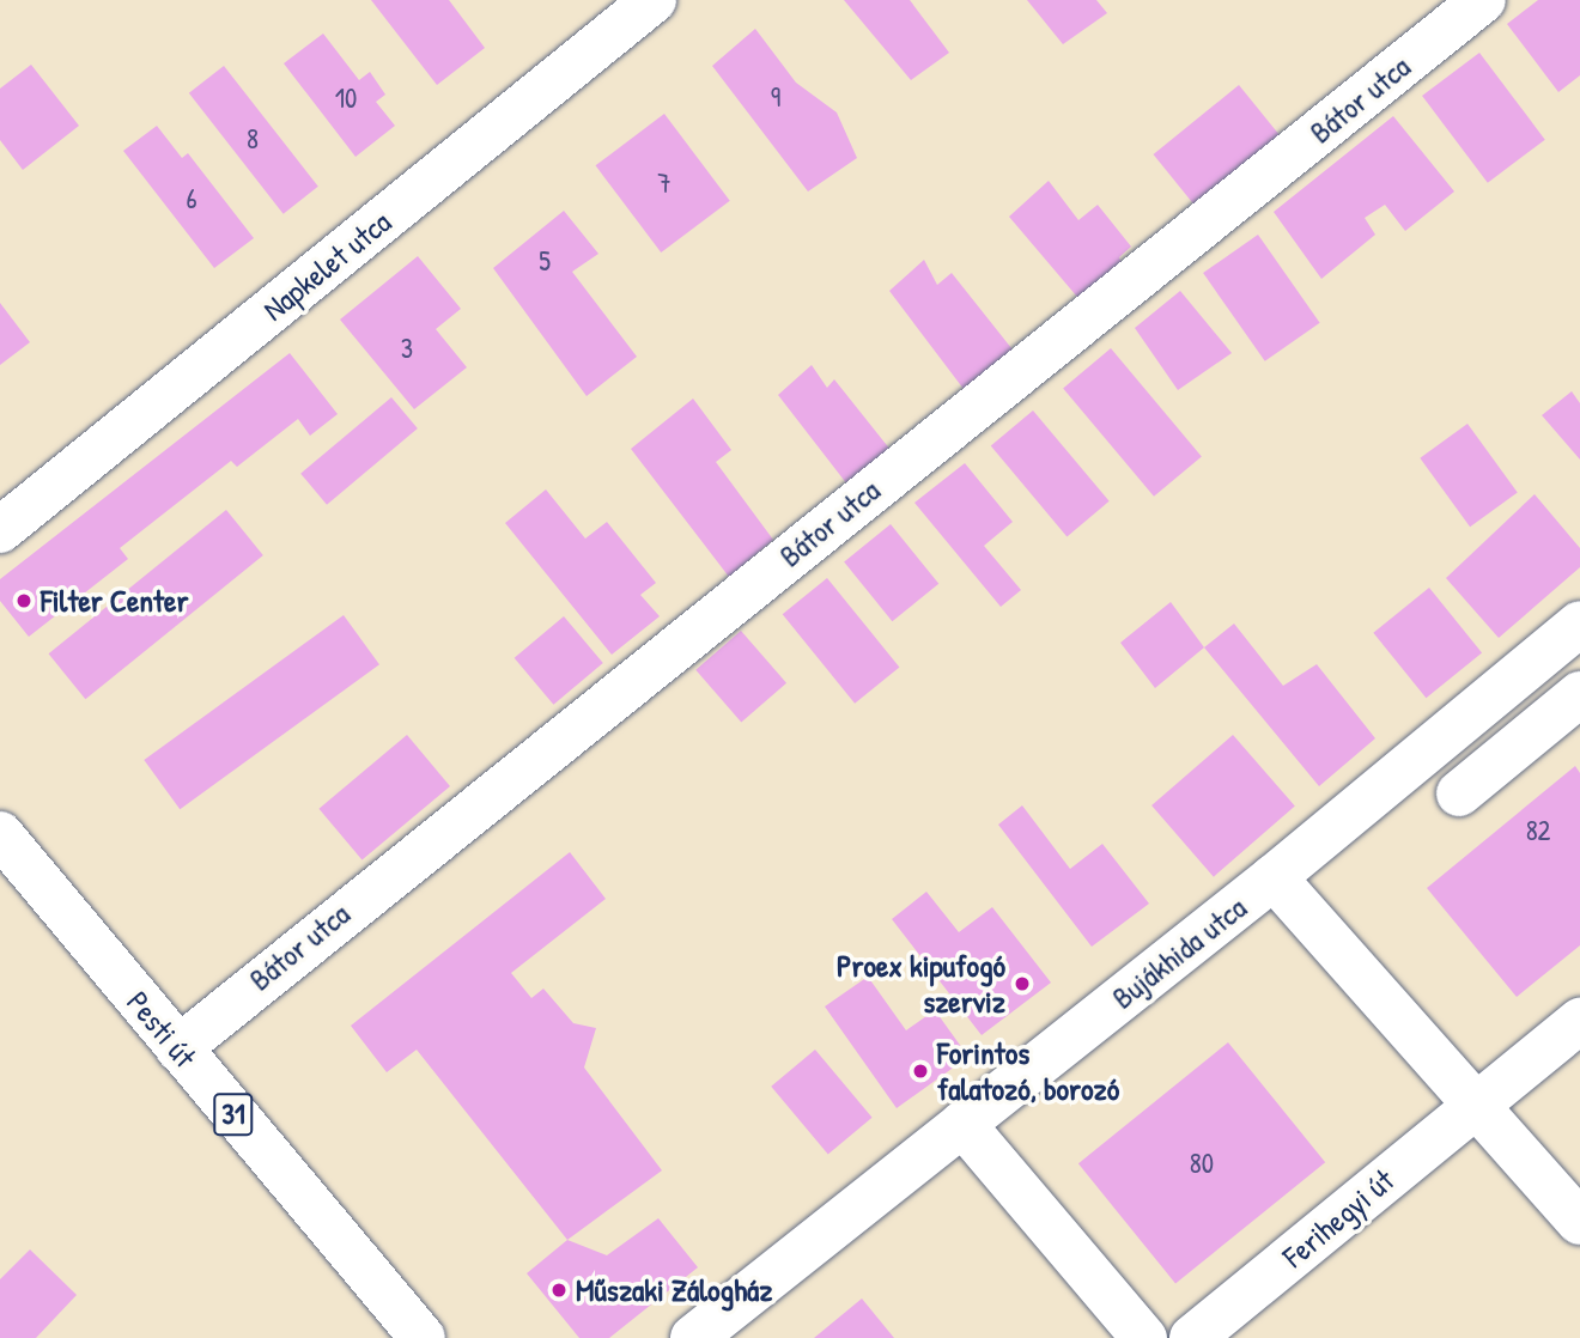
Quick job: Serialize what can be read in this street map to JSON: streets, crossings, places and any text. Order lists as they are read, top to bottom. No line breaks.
{"streets":{"street":["Bátor utca","Napkelet utca","Bujákhida utca","Pesti út","31","Ferihegyi út"]},"crossings":[["Bátor utca","Pesti út"]],"places":["Filter Center","Proex kipufogó szerviz","Forintos falatozó, borozó","Műszaki Zálogház"],"house_numbers":["9","10","8","7","6","5","3","82","80"]}
